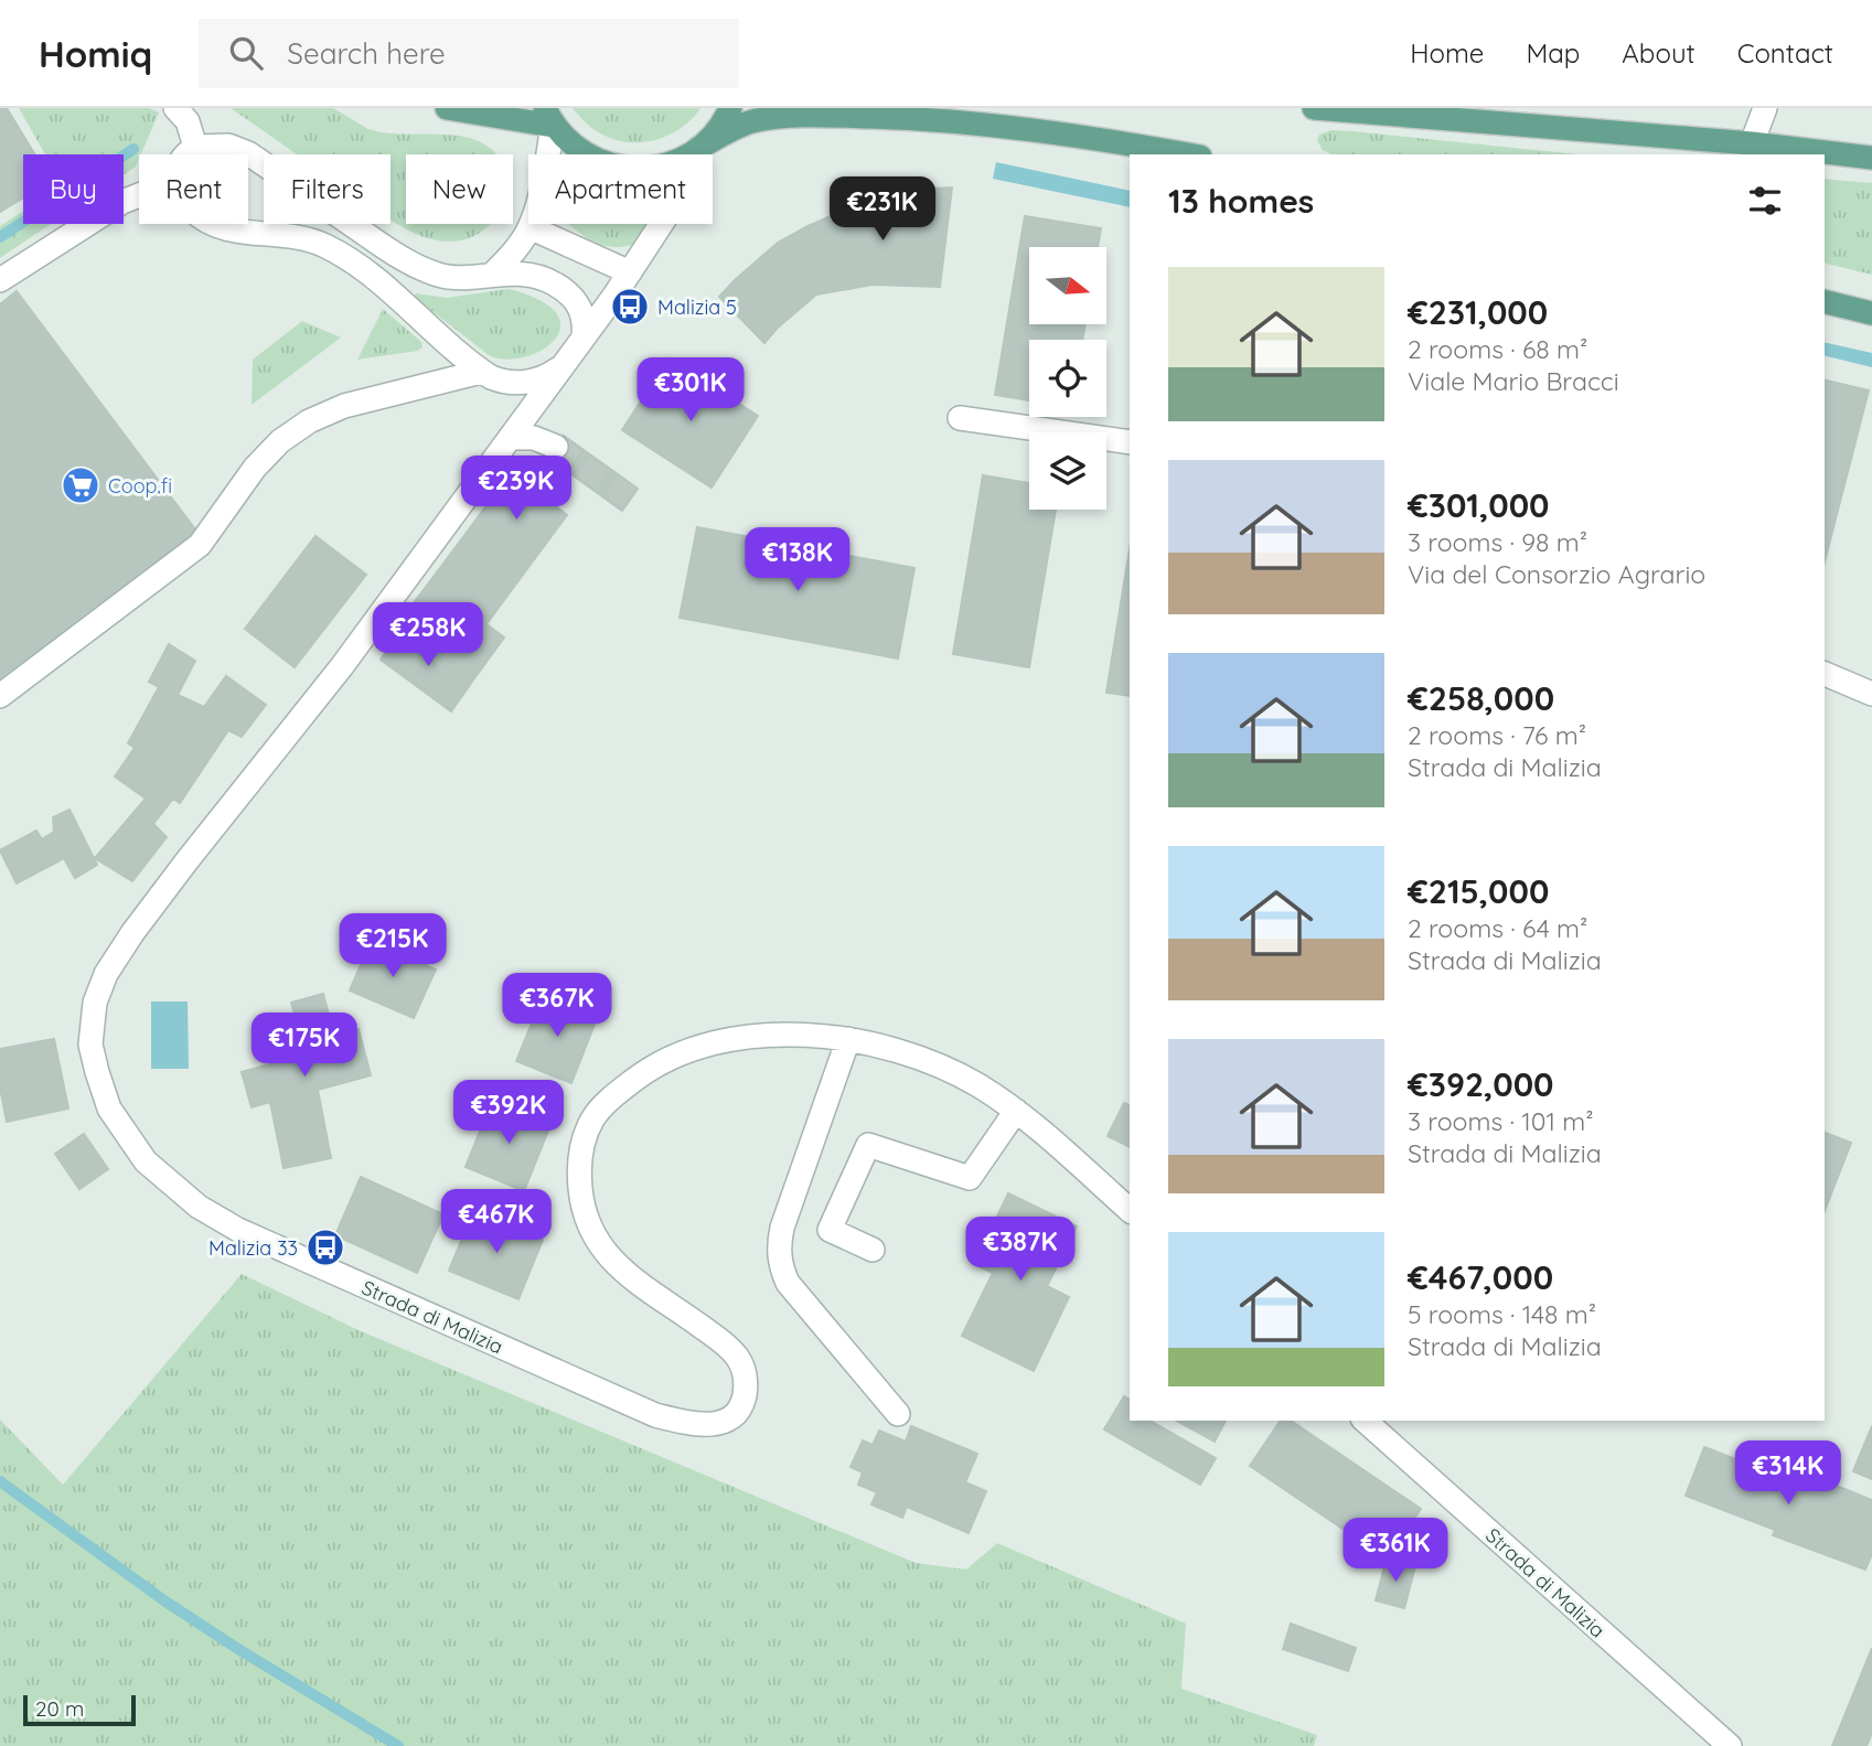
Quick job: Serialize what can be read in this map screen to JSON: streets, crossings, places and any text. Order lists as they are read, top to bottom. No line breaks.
{"streets":{"street":["Strada di Malizia"]},"places":{"bus stop":["Malizia 5","Malizia 33"],"supermarket":["Coop.fi"]},"scale_bar":"20 m","north":"right","page":{"header":"Homiq","search":"Search here","nav":["Home","Map","About","Contact"],"chip":["Buy","Rent","Filters","New","Apartment"],"heading":"13 homes","price":["€231K","€301K","€239K","€138K","€258K","€215K","€367K","€175K","€392K","€467K","€387K","€314K","€361K"],"list":[{"name":"€231,000","note":"2 rooms · 68 m² · Viale Mario Bracci"},{"name":"€301,000","note":"3 rooms · 98 m² · Via del Consorzio Agrario"},{"name":"€258,000","note":"2 rooms · 76 m² · Strada di Malizia"},{"name":"€215,000","note":"2 rooms · 64 m² · Strada di Malizia"},{"name":"€392,000","note":"3 rooms · 101 m² · Strada di Malizia"},{"name":"€467,000","note":"5 rooms · 148 m² · Strada di Malizia"}],"scale":"20 m"}}
